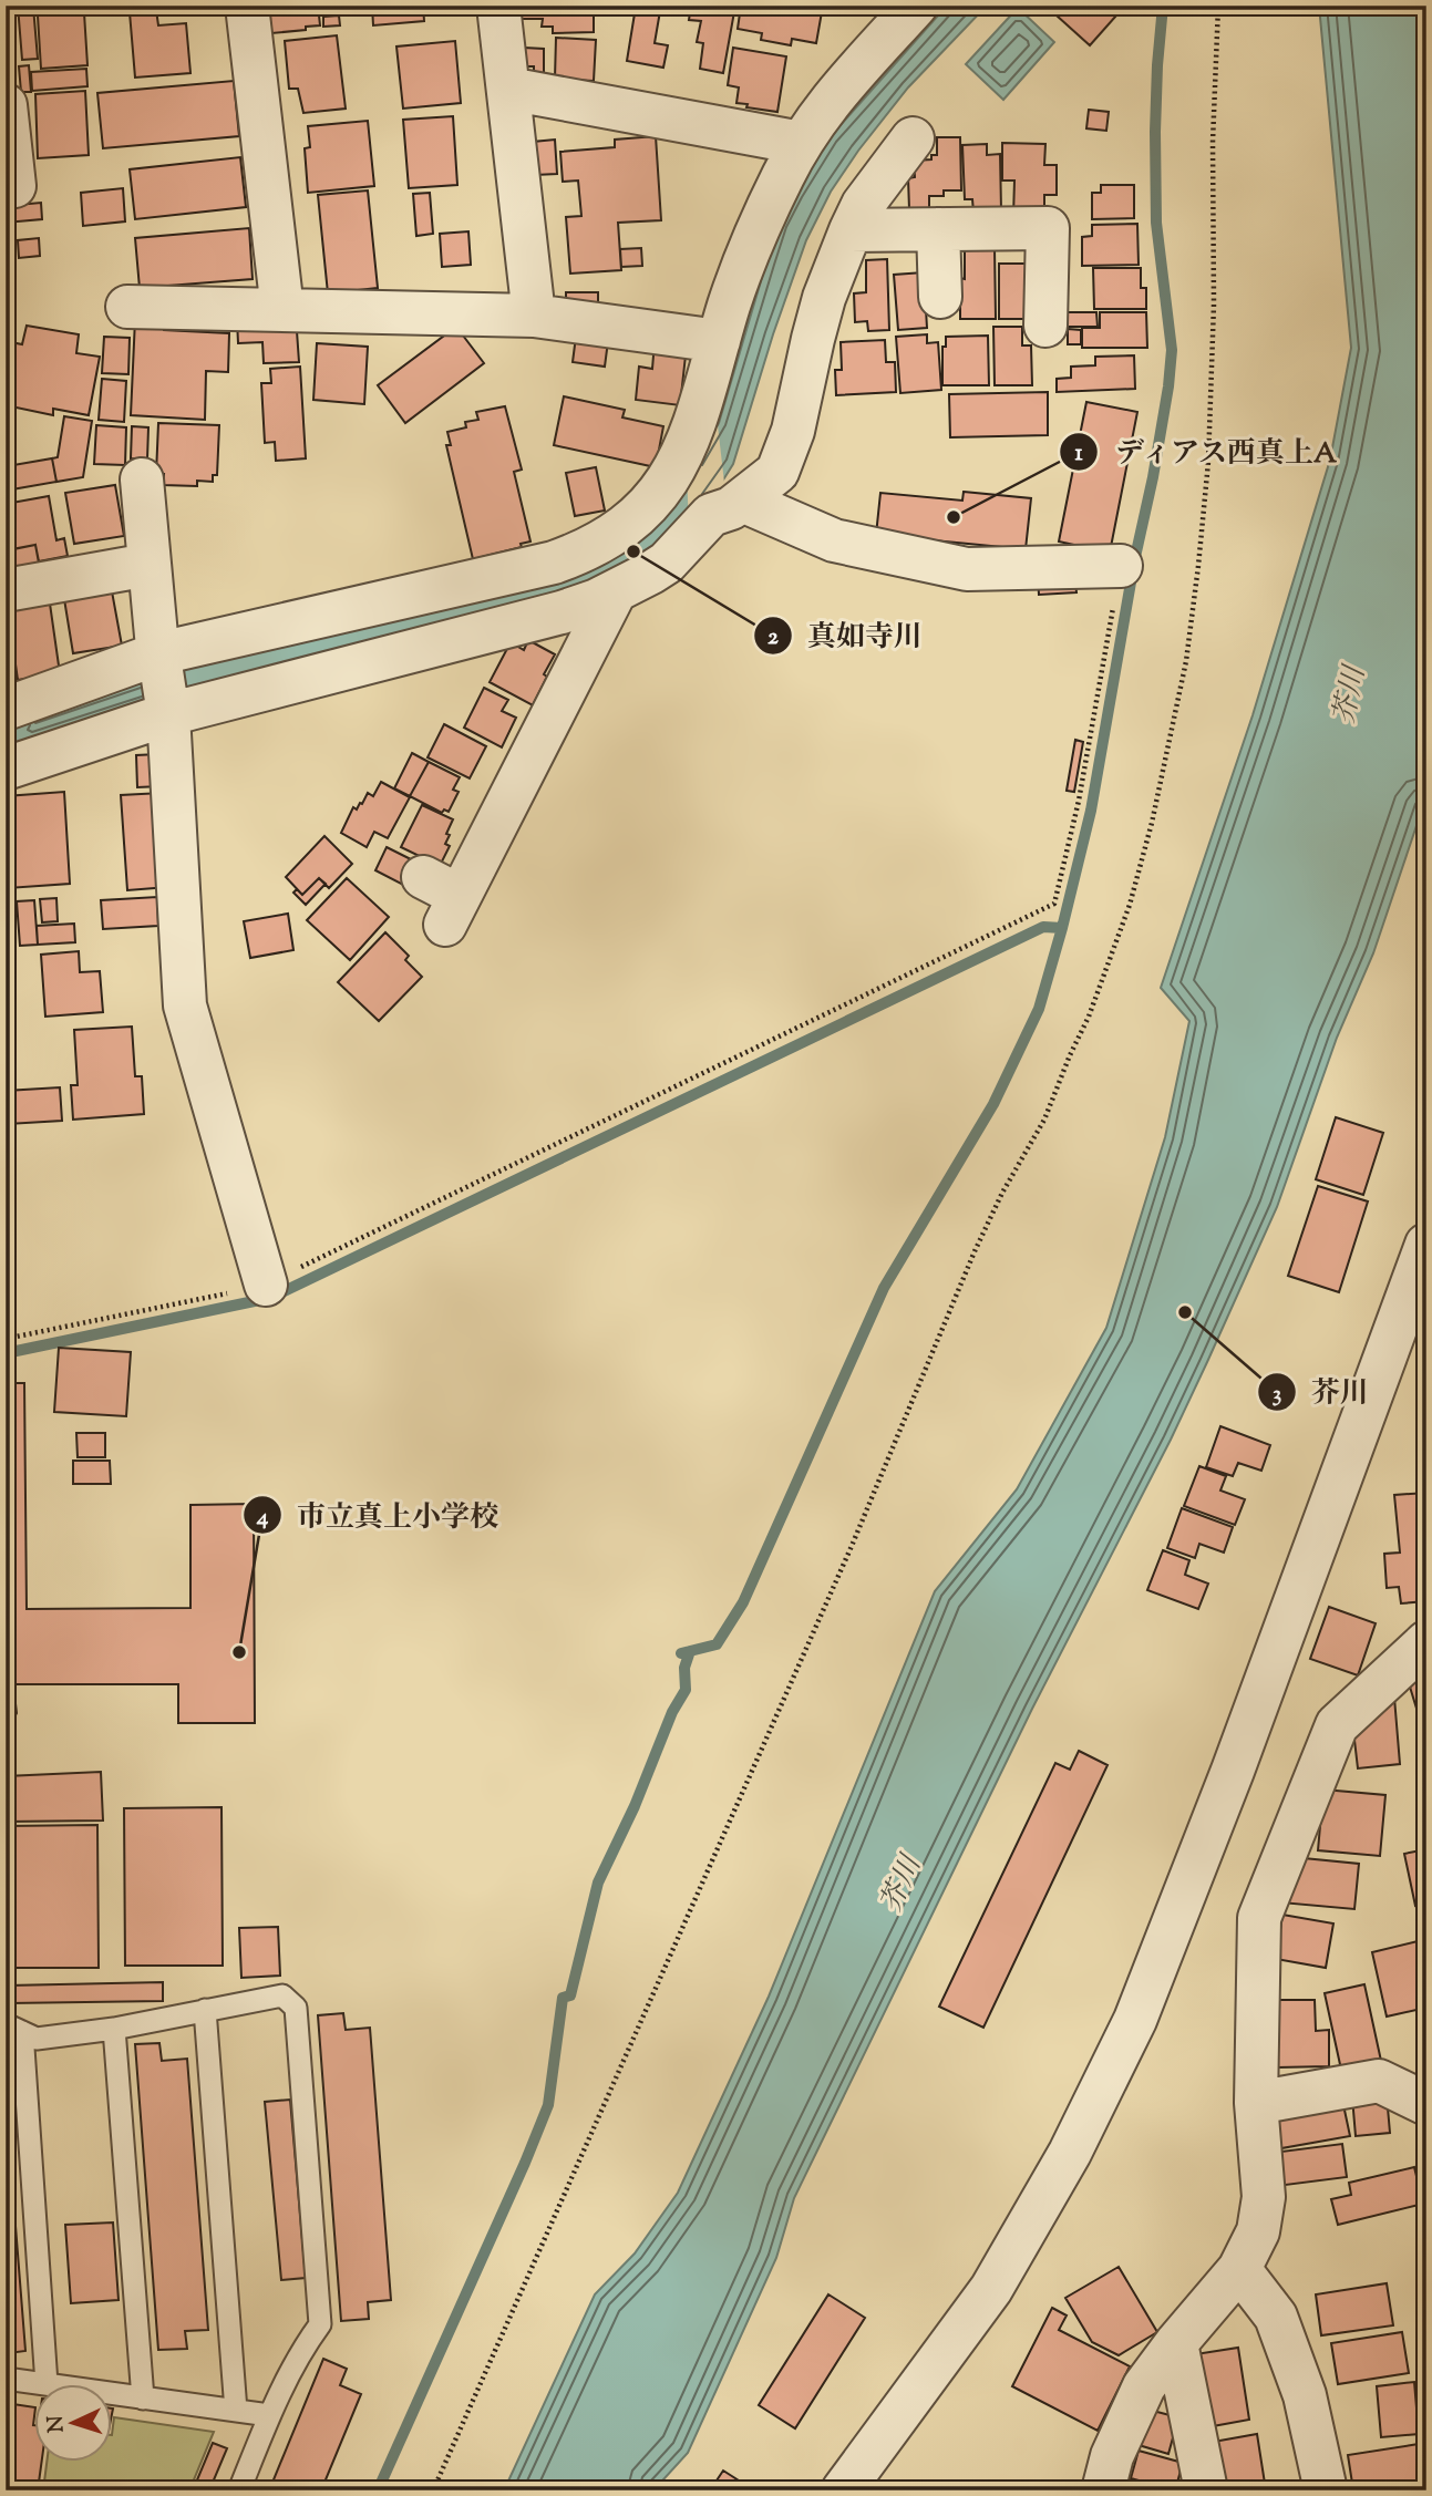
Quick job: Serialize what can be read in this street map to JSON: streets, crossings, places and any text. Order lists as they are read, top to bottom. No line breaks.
{"water":["芥川"],"places":["ディアス西真上A","真如寺川","芥川","市立真上小学校"],"north":"left"}
